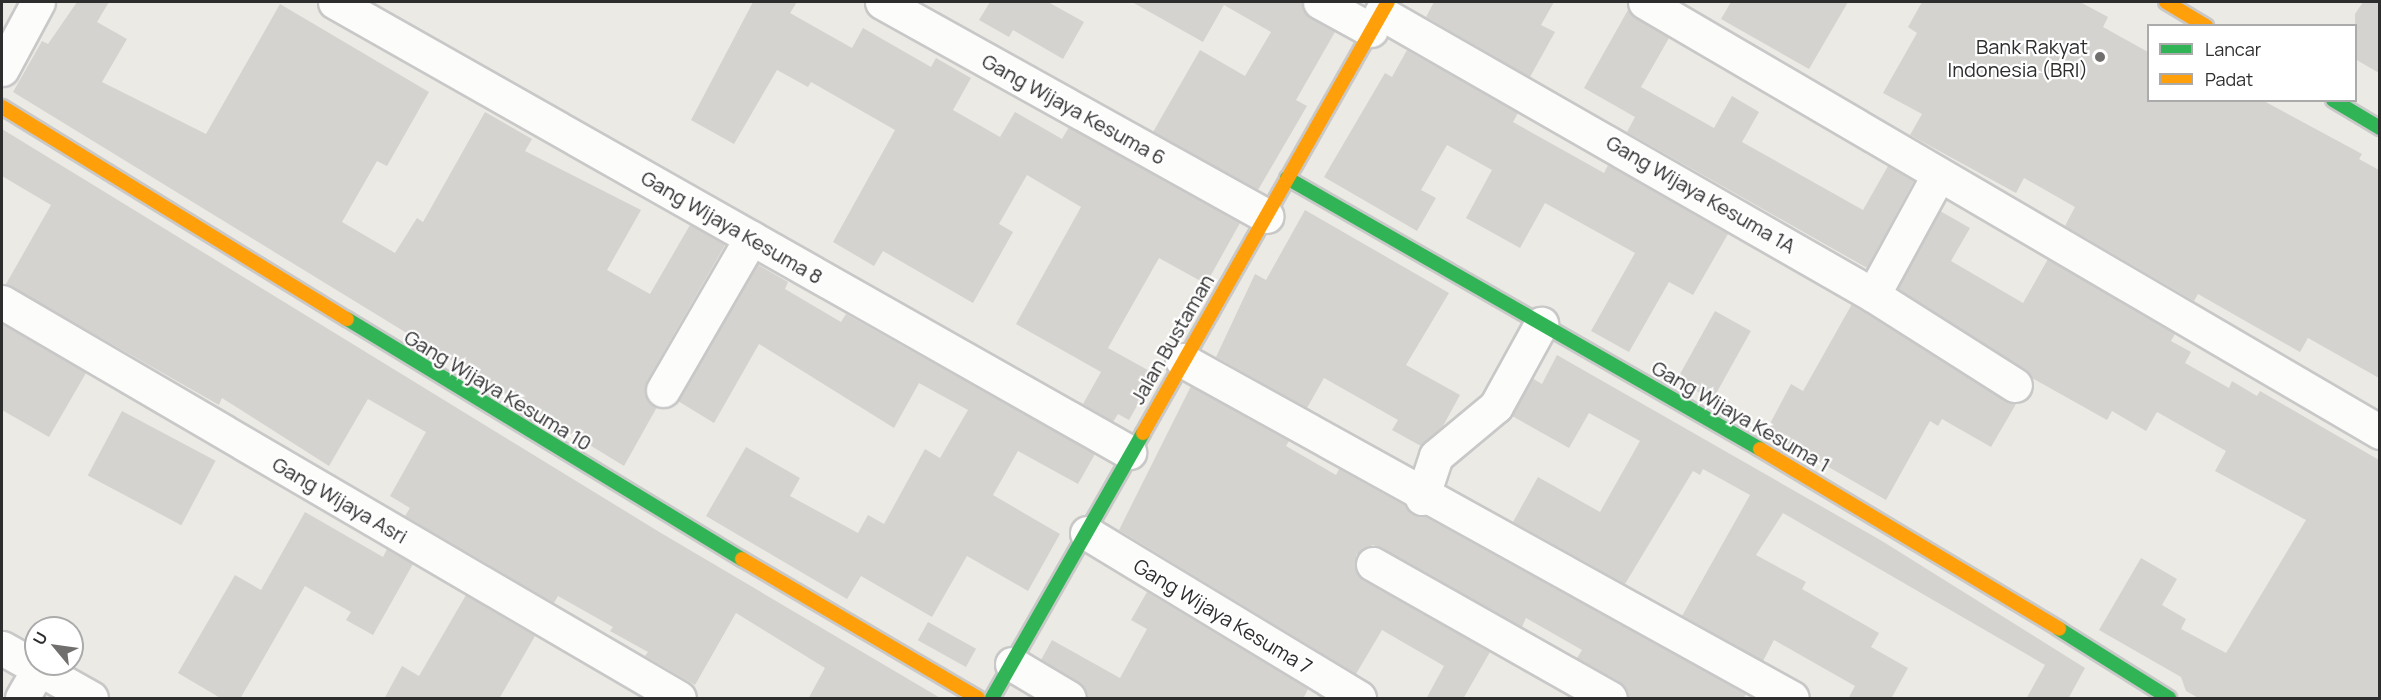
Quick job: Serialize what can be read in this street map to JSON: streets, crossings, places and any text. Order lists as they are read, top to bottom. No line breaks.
{"streets":{"main road":["Jalan Bustaman","Gang Wijaya Kesuma 10","Gang Wijaya Kesuma 1"],"street":["Gang Wijaya Kesuma 6","Gang Wijaya Kesuma 1A","Gang Wijaya Kesuma 8","Gang Wijaya Asri","Gang Wijaya Kesuma 7"]},"crossings":[["Gang Wijaya Kesuma 6","Jalan Bustaman"],["Gang Wijaya Kesuma 1A","Jalan Bustaman"],["Gang Wijaya Kesuma 8","Jalan Bustaman"],["Jalan Bustaman","Gang Wijaya Kesuma 1"],["Jalan Bustaman","Gang Wijaya Kesuma 7"]],"places":["Bank Rakyat Indonesia (BRI)"],"legend":["Lancar","Padat"],"north":"top left"}
